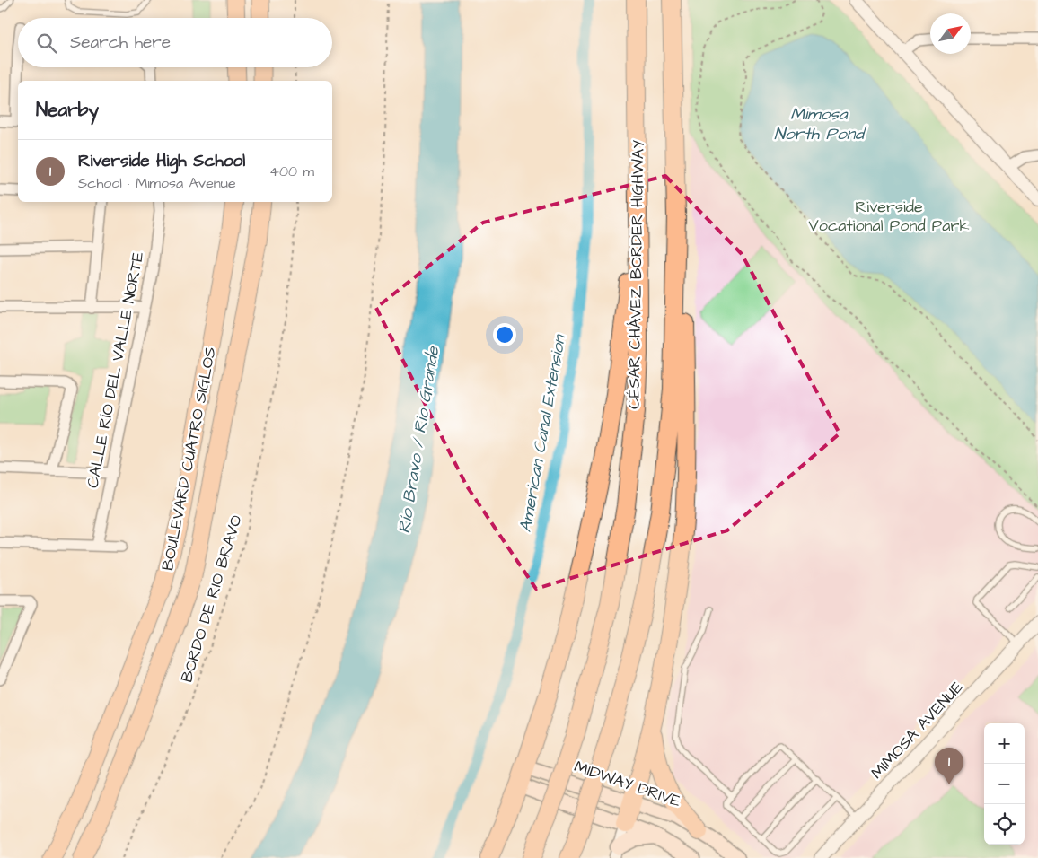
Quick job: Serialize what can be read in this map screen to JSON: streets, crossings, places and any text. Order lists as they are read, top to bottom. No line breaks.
{"streets":{"highway":["CÉSAR CHÁVEZ BORDER HIGHWAY","BOULEVARD CUATRO SIGLOS"],"main road":["MIDWAY DRIVE"],"street":["CALLE RÍO DEL VALLE NORTE","MIMOSA AVENUE"],"path":["BORDO DE RIO BRAVO"]},"water":["Mimosa North Pond","American Canal Extension","Río Bravo / Rio Grande"],"parks":["Riverside Vocational Pond Park"],"north":"top right","page":{"search":"Search here","heading":"Nearby","list":[{"mark":"1","name":"Riverside High School","note":"School · Mimosa Avenue","value":"400 m"}],"map_buttons":["+","−"],"pins":"1"}}
